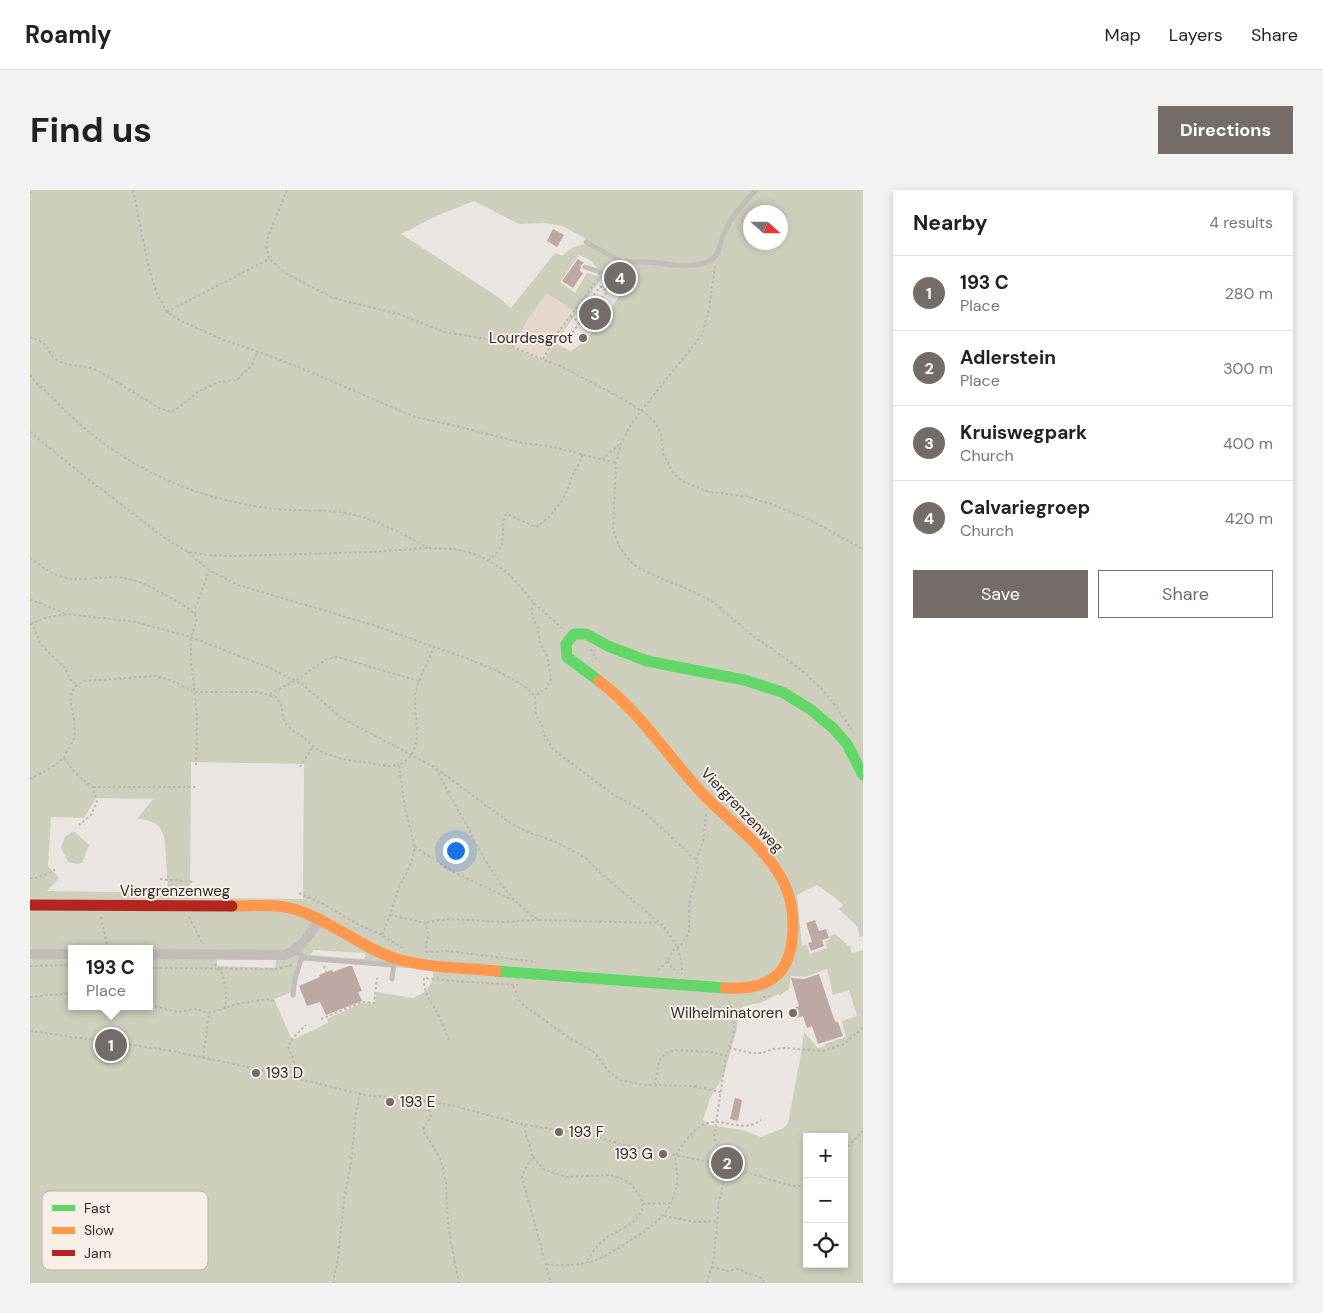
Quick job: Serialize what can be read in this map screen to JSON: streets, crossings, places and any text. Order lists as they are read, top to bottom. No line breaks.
{"streets":{"street":["Viergrenzenweg"]},"places":["Lourdesgrot","Wilhelminatoren","193 D","193 E","193 F","193 G"],"legend":["Fast","Slow","Jam"],"north":"right","page":{"header":"Roamly","nav":["Map","Layers","Share"],"buttons":["Directions",["Save","Share"]],"title":"Find us","heading":["Nearby","4 results"],"list":[{"mark":"1","name":"193 C","note":"Place","value":"280 m"},{"mark":"2","name":"Adlerstein","note":"Place","value":"300 m"},{"mark":"3","name":"Kruiswegpark","note":"Church","value":"400 m"},{"mark":"4","name":"Calvariegroep","note":"Church","value":"420 m"}],"pins":["4","3","1","2"],"popup":["193 C","Place"],"map_buttons":["+","−"]}}
